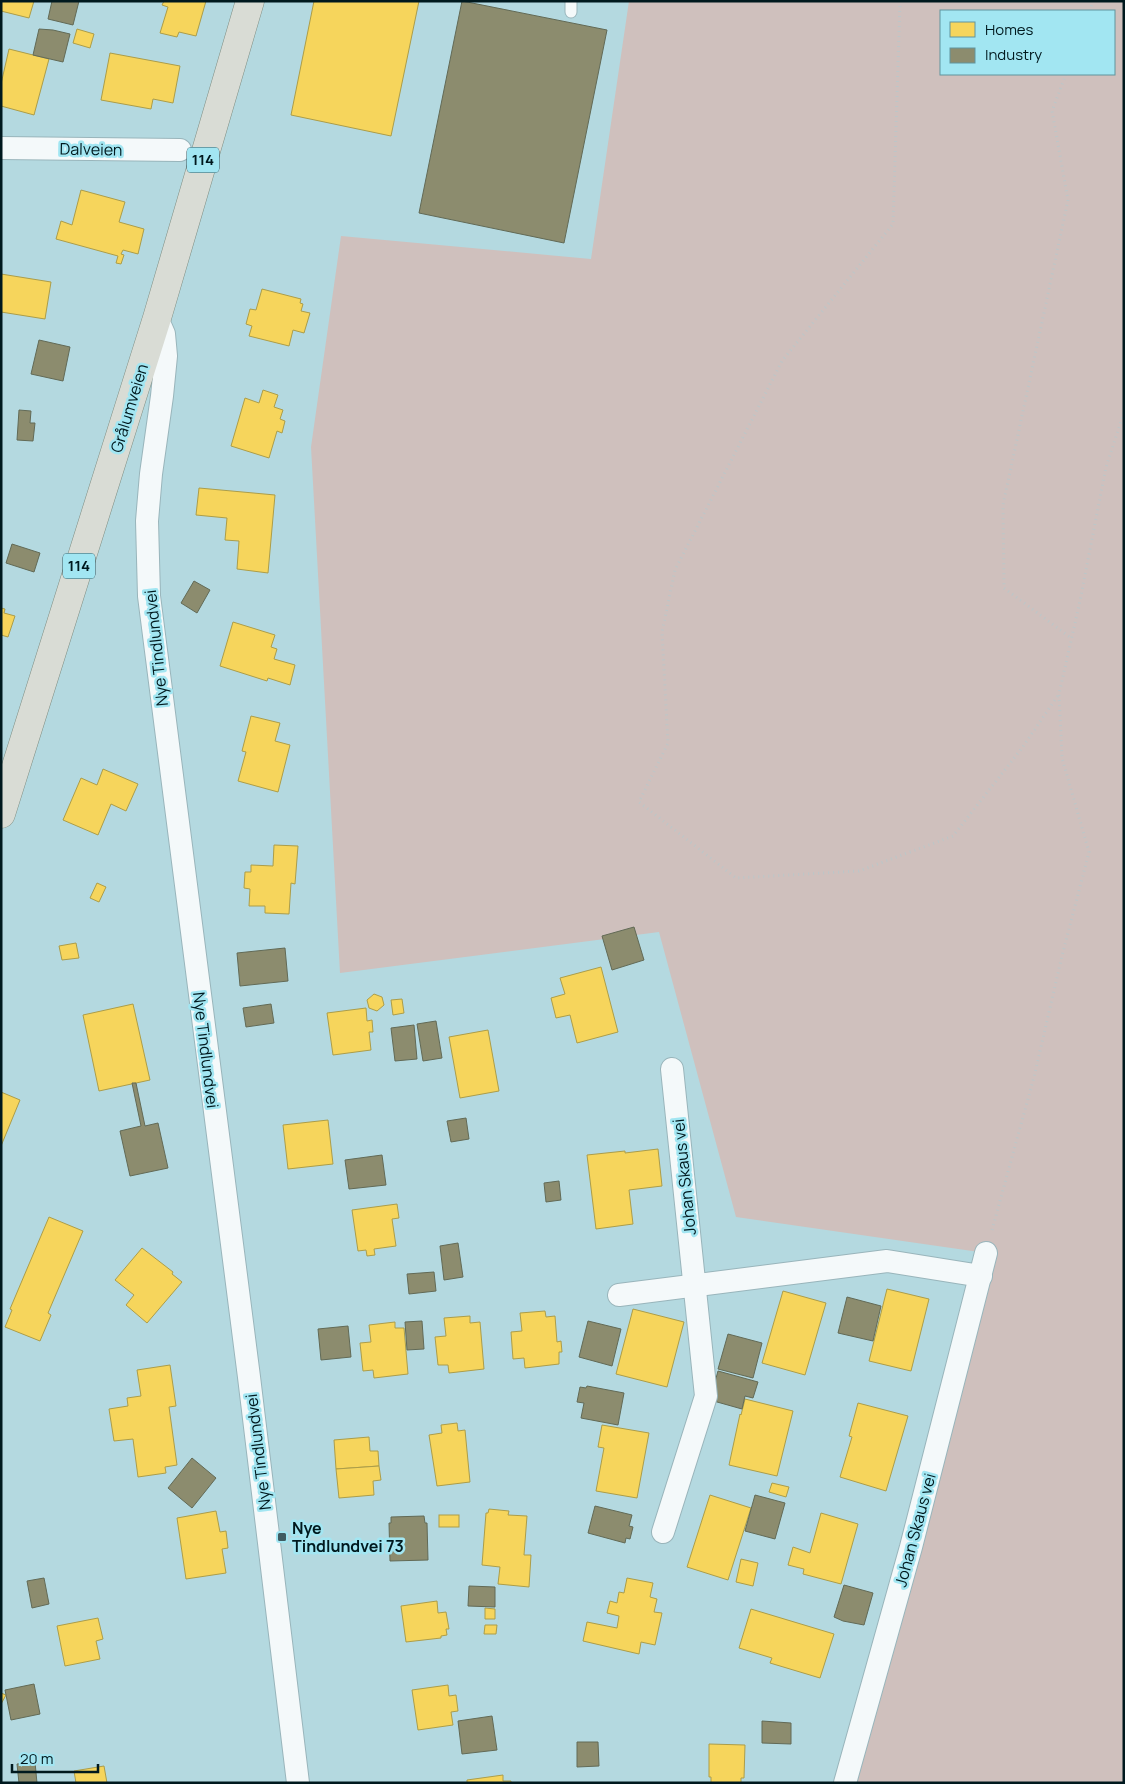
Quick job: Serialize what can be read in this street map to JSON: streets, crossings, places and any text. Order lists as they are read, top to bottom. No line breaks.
{"streets":{"main road":["114","Grålumveien"],"street":["Dalveien","Nye Tindlundvei","Johan Skaus vei"]},"crossings":[["Grålumveien","Nye Tindlundvei"]],"places":{"transit":["Nye Tindlundvei 73"]},"legend":["Homes","Industry"],"scale_bar":"20 m"}
